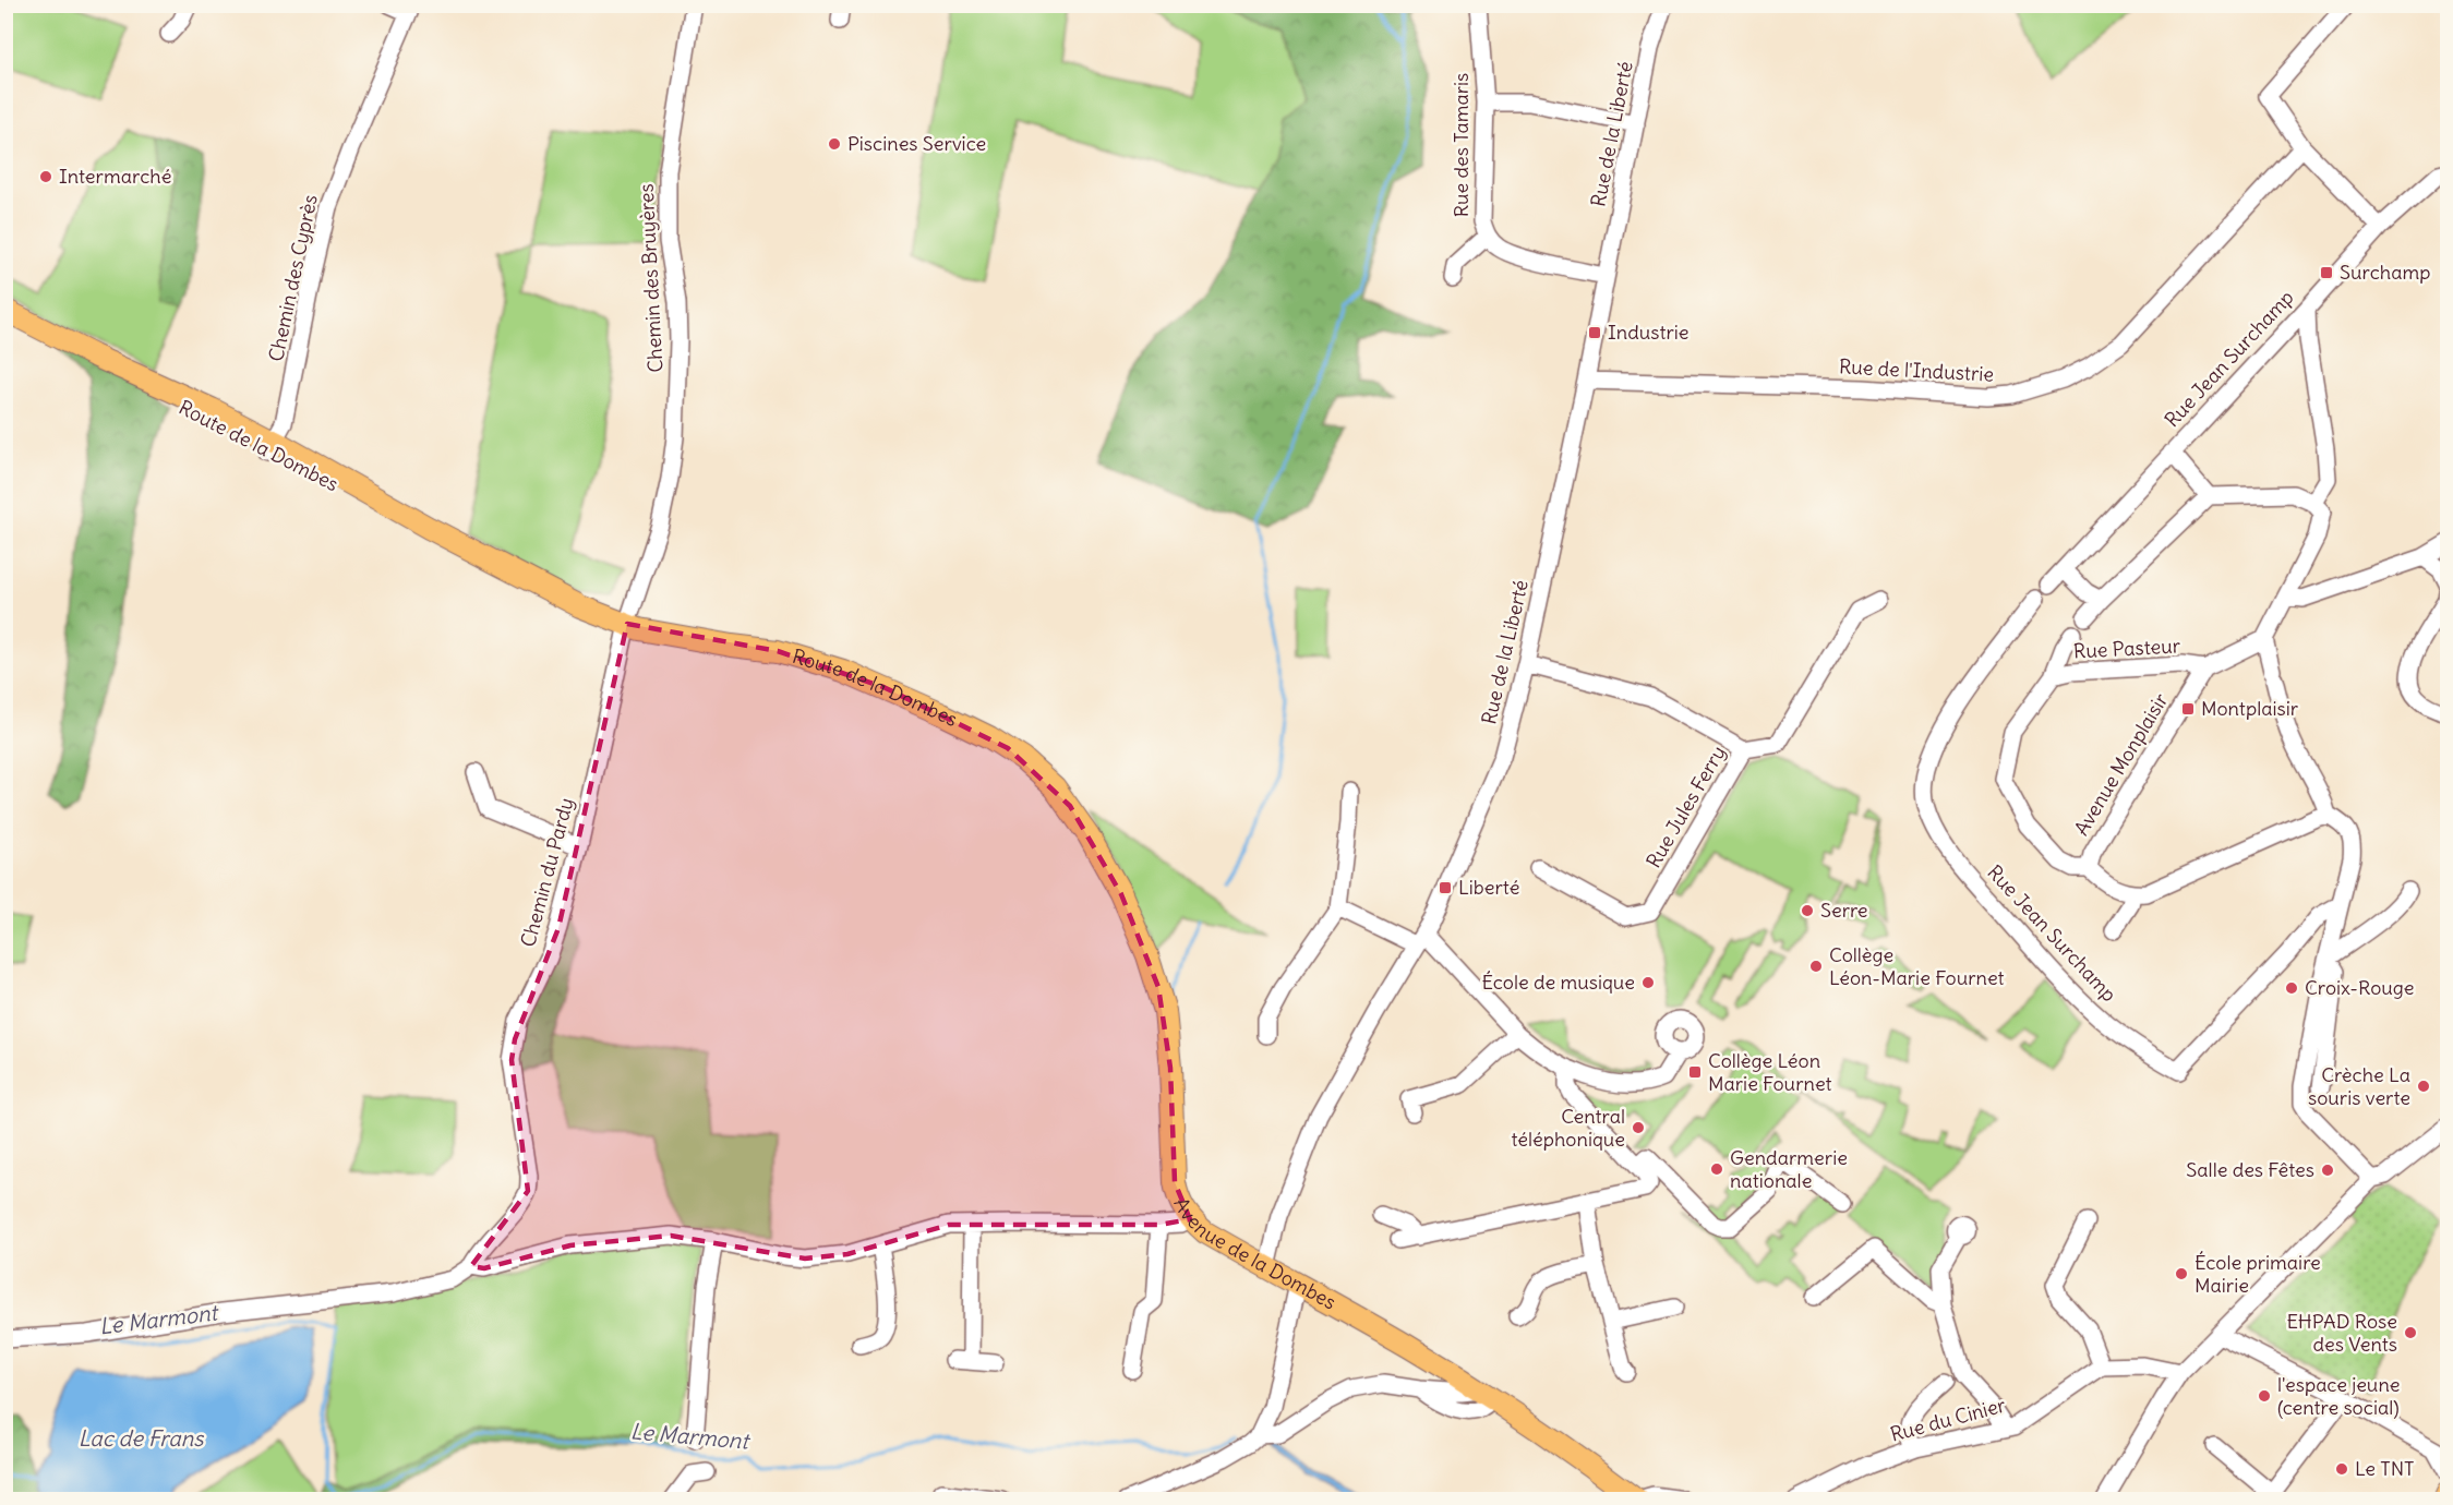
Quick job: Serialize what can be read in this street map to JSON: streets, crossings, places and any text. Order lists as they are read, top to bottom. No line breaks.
{"streets":{"main road":["Route de la Dombes","Avenue de la Dombes"],"street":["Rue de la Liberté","Rue des Tamaris","Chemin des Cyprès","Chemin des Bruyères","Rue Jean Surchamp","Rue de l'Industrie","Rue Pasteur","Avenue Monplaisir","Rue Jules Ferry","Chemin du Pardy","Rue du Cinier"]},"crossings":[["Rue de la Liberté","Rue des Tamaris"],["Rue de la Liberté","Rue de l'Industrie"],["Rue de la Liberté","Rue Jules Ferry"],["Rue de la Liberté","Avenue de la Dombes"],["Chemin des Cyprès","Route de la Dombes"],["Chemin des Bruyères","Route de la Dombes"],["Chemin des Bruyères","Chemin du Pardy"],["Route de la Dombes","Chemin du Pardy"],["Route de la Dombes","Avenue de la Dombes"],["Rue Pasteur","Avenue Monplaisir"]],"water":["Le Marmont","Lac de Frans"],"places":{"other":["Piscines Service","Intermarché","Serre","Collège Léon-Marie Fournet","École de musique","Croix-Rouge","Crèche La souris verte","Central téléphonique","Gendarmerie nationale","Salle des Fêtes","École primaire Mairie","EHPAD Rose des Vents","l'espace jeune (centre social)","Le TNT"],"transit":["Surchamp","Industrie","Montplaisir","Liberté","Collège Léon Marie Fournet"]}}
